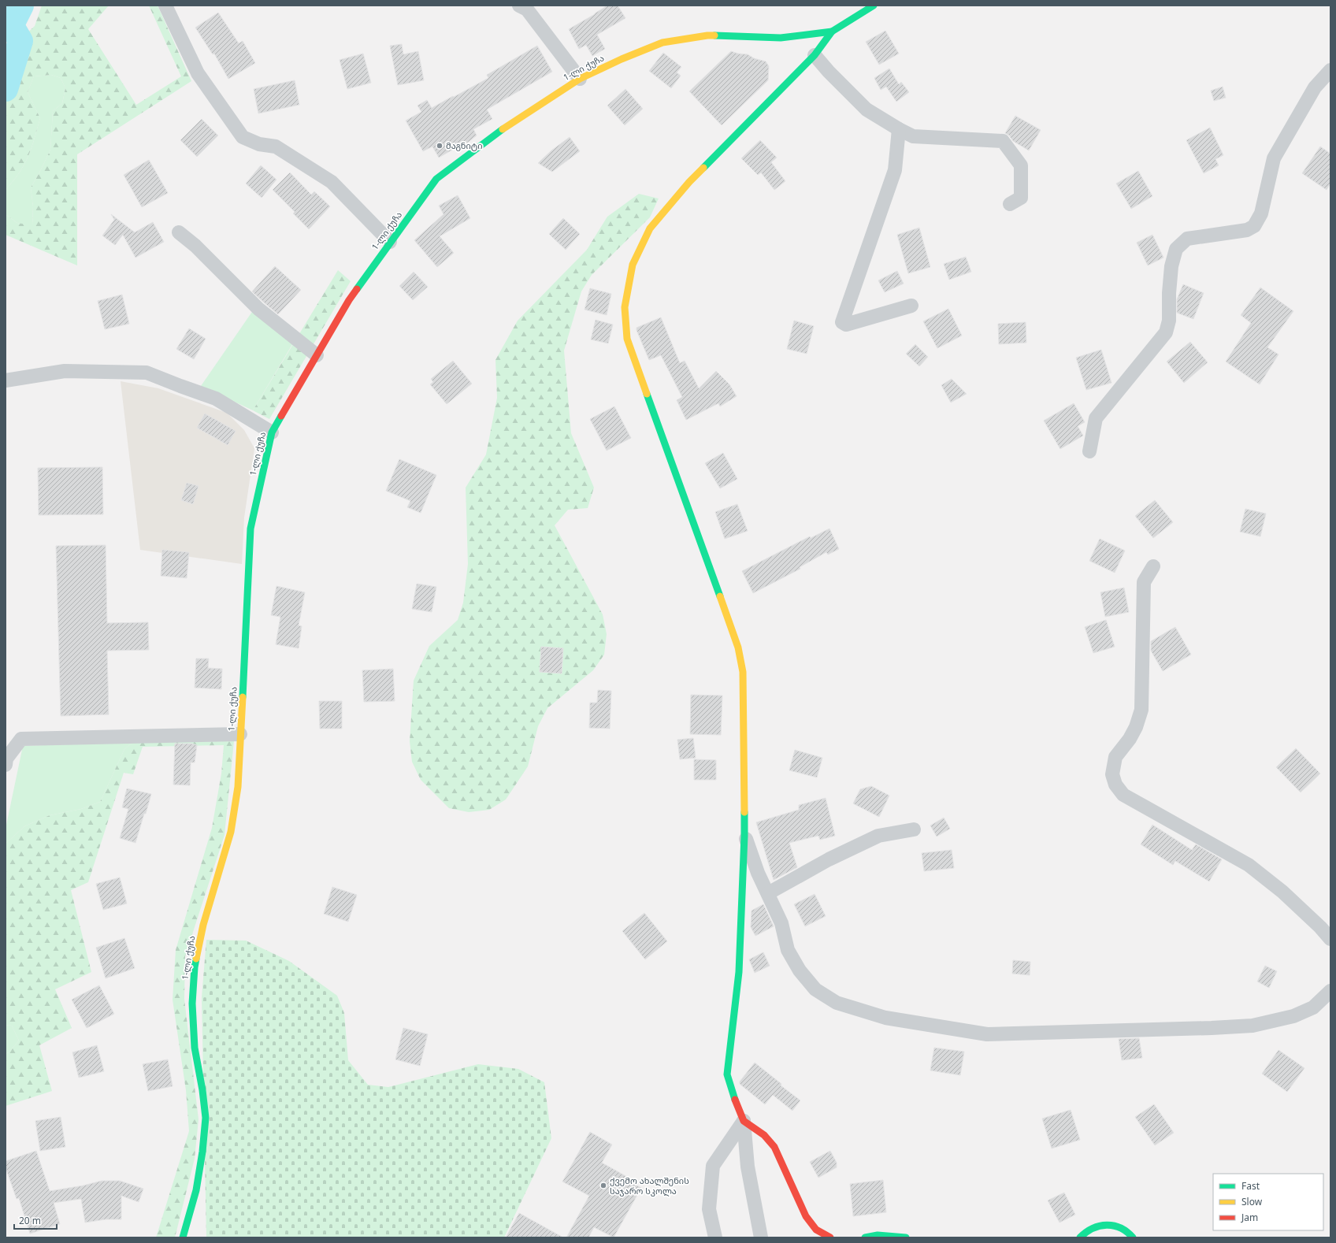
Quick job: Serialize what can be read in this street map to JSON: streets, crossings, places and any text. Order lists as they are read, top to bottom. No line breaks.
{"streets":{"street":["1-ლი ქუჩა"]},"places":["მაგნიტი","ქვემო ახალშენის საჯარო სკოლა"],"legend":["Fast","Slow","Jam"],"scale_bar":"20 m"}
